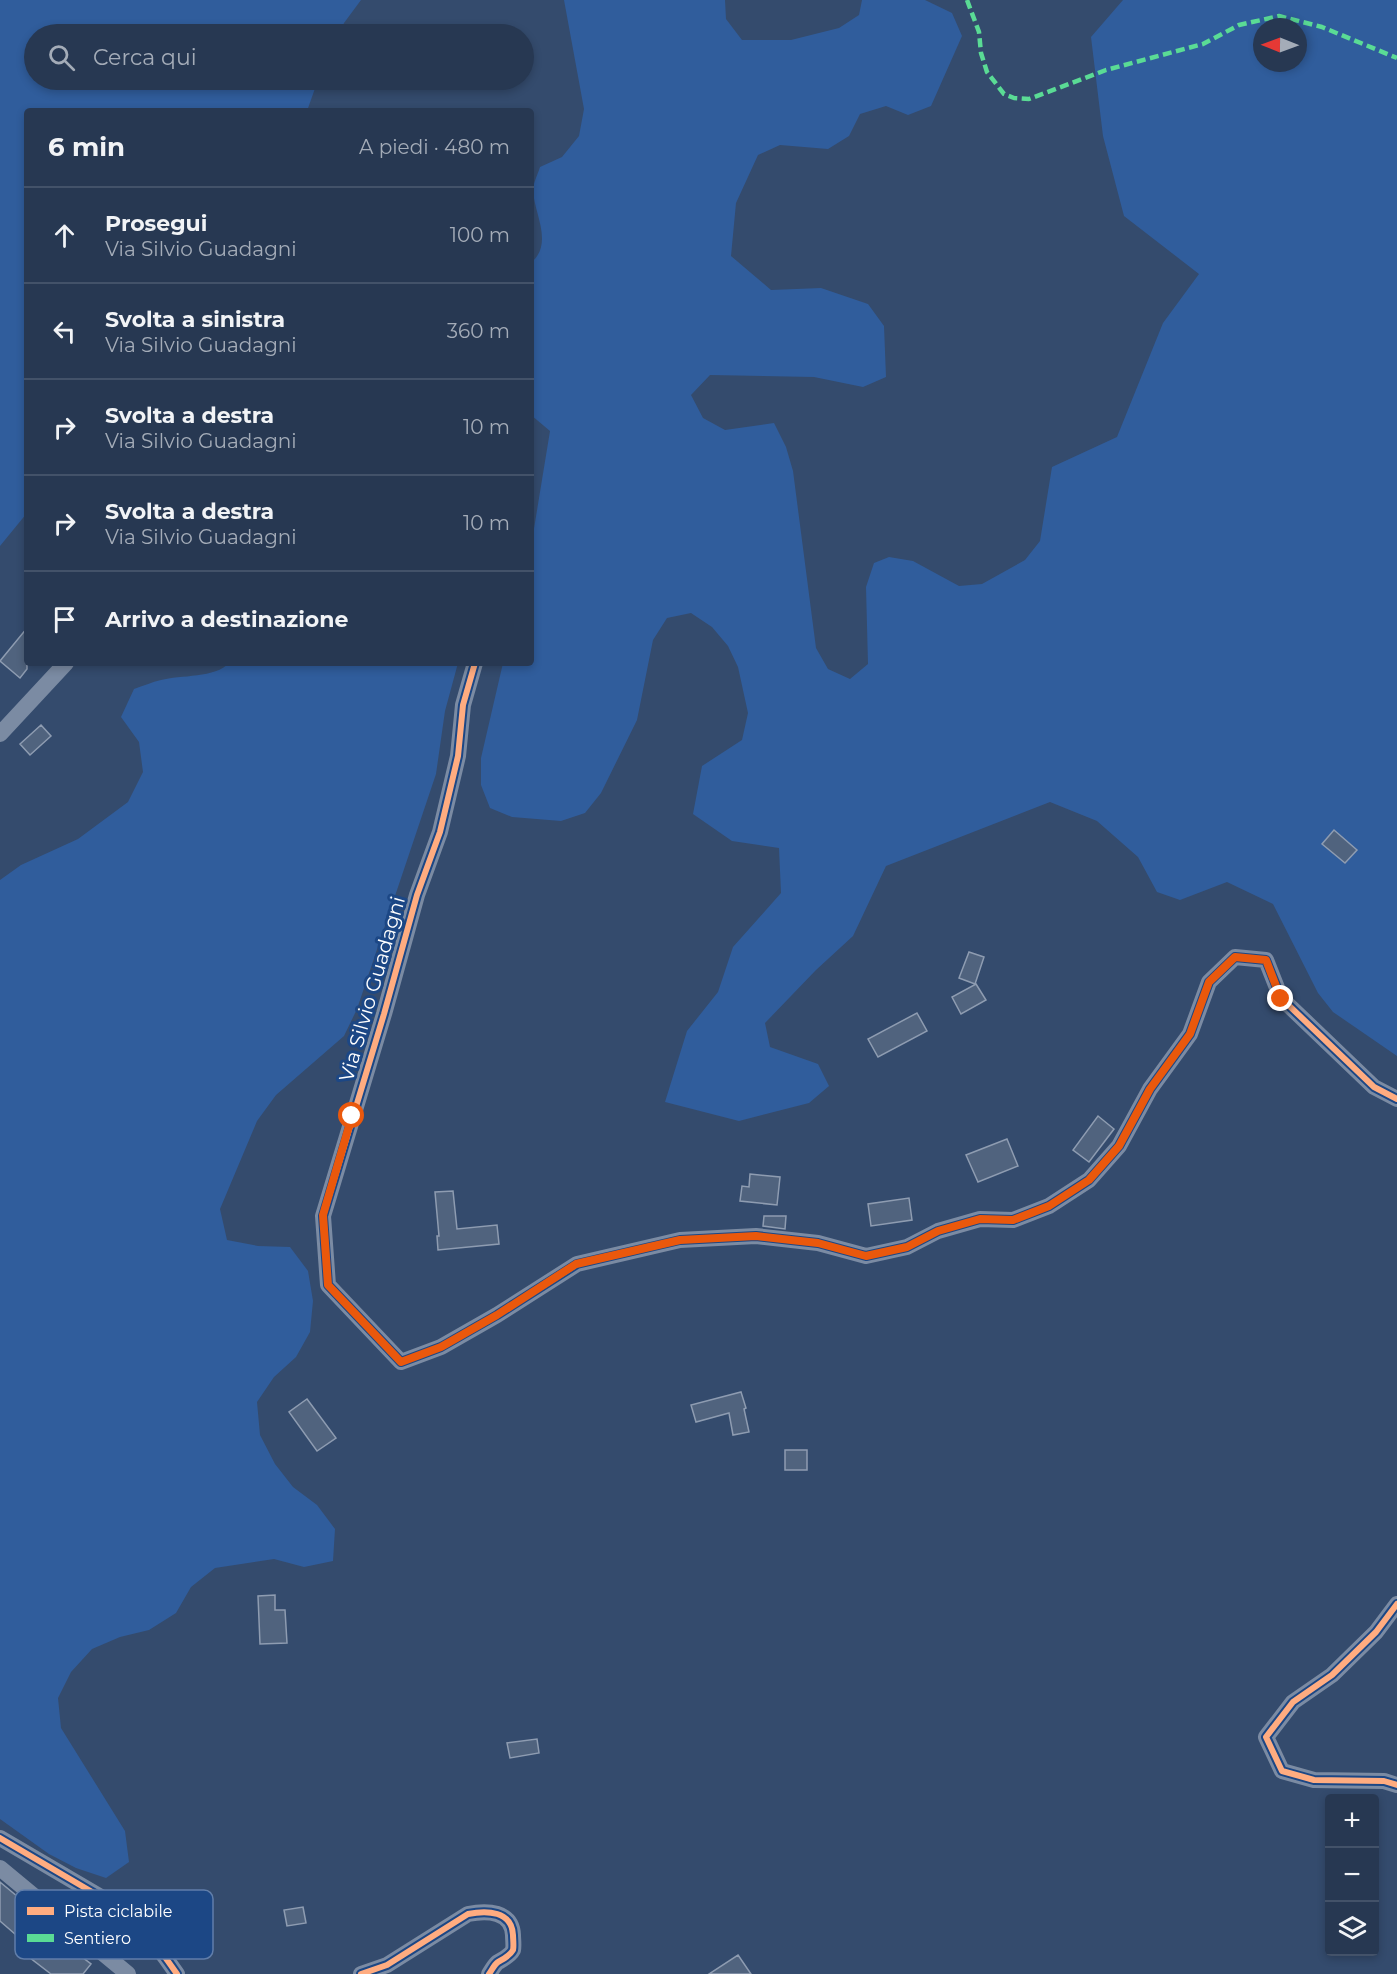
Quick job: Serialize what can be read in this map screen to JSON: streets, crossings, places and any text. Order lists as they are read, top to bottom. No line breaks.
{"streets":{"street":["Via Silvio Guadagni"]},"legend":["Pista ciclabile","Sentiero"],"north":"left","page":{"search":"Cerca qui","heading":["6 min","A piedi · 480 m"],"list":[["Prosegui","Via Silvio Guadagni","100 m"],["Svolta a sinistra","Via Silvio Guadagni","360 m"],["Svolta a destra","Via Silvio Guadagni","10 m"],["Svolta a destra","Via Silvio Guadagni","10 m"],"Arrivo a destinazione"],"map_buttons":["+","−"]}}
